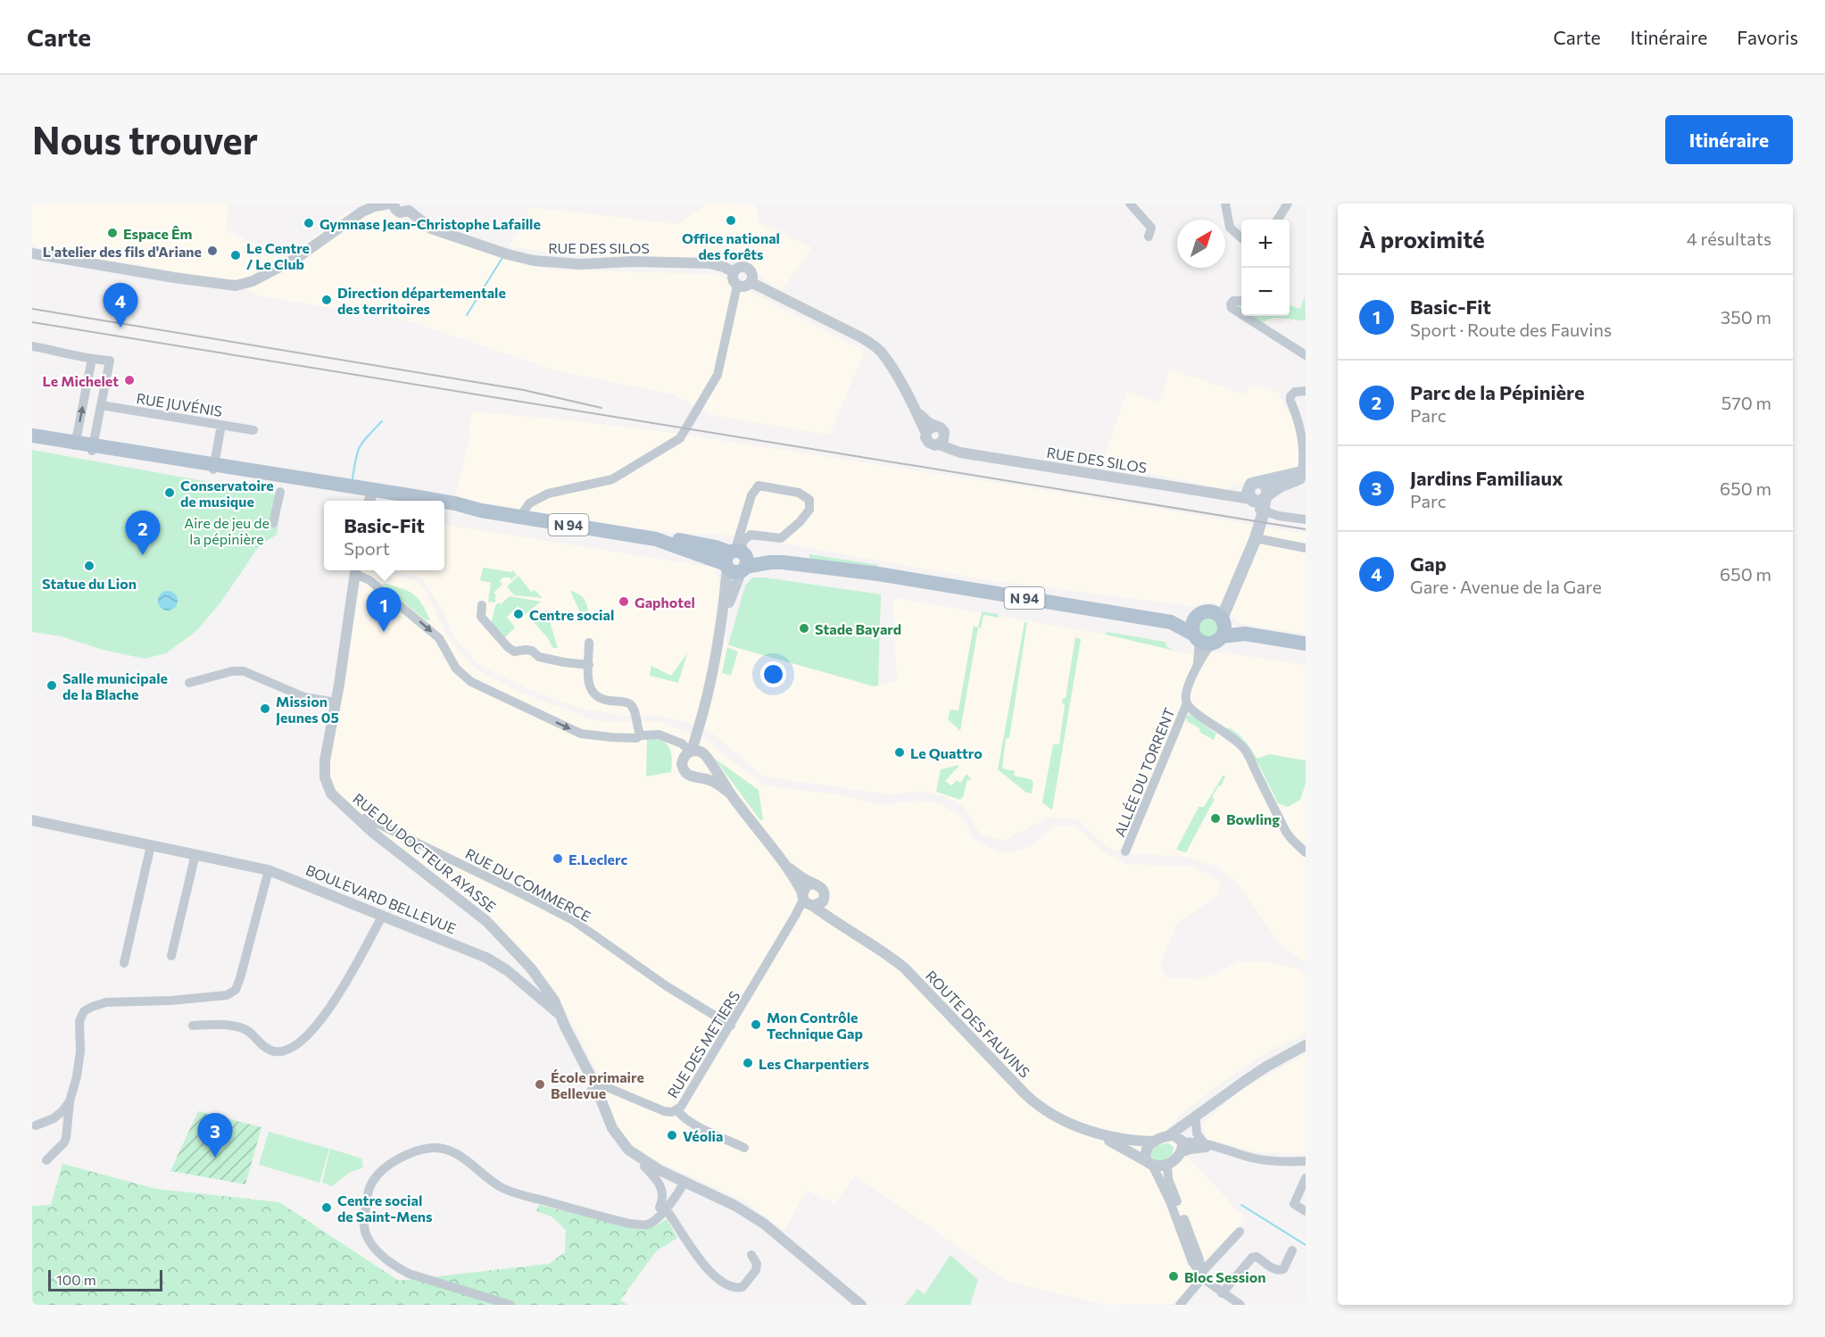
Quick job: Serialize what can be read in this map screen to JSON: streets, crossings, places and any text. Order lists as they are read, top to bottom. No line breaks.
{"streets":{"main road":["N 94"],"street":["RUE DES SILOS","RUE JUVÉNIS","ALLÉE DU TORRENT","RUE DU DOCTEUR AYASSE","RUE DU COMMERCE","BOULEVARD BELLEVUE","ROUTE DES FAUVINS","RUE DES METIERS"]},"crossings":[["N 94","ALLÉE DU TORRENT"],["RUE DU DOCTEUR AYASSE","RUE DU COMMERCE"],["RUE DU DOCTEUR AYASSE","BOULEVARD BELLEVUE"],["RUE DU DOCTEUR AYASSE","RUE DES METIERS"],["RUE DU COMMERCE","RUE DES METIERS"],["ROUTE DES FAUVINS","RUE DES METIERS"]],"parks":["Aire de jeu de la pépinière"],"places":["Office national des forêts","Gymnase Jean-Christophe Lafaille","Espace Êm","L'atelier des fils d'Ariane","Le Centre / Le Club","Direction départementale des territoires","Le Michelet","Conservatoire de musique","Statue du Lion","Gaphotel","Centre social","Stade Bayard","Salle municipale de la Blache","Mission Jeunes 05","Le Quattro","Bowling","E.Leclerc","Mon Contrôle Technique Gap","Les Charpentiers","École primaire Bellevue","Véolia","Centre social de Saint-Mens","Bloc Session"],"scale_bar":"100 m","north":"top right","page":{"header":"Carte","nav":["Carte","Itinéraire","Favoris"],"buttons":"Itinéraire","title":"Nous trouver","heading":["À proximité","4 résultats"],"map_buttons":["+","−"],"list":[{"mark":"1","name":"Basic-Fit","note":"Sport · Route des Fauvins","value":"350 m"},{"mark":"2","name":"Parc de la Pépinière","note":"Parc","value":"570 m"},{"mark":"3","name":"Jardins Familiaux","note":"Parc","value":"650 m"},{"mark":"4","name":"Gap","note":"Gare · Avenue de la Gare","value":"650 m"}],"pins":["4","2","1","3"],"popup":["Basic-Fit","Sport"],"scale":"100 m"}}
